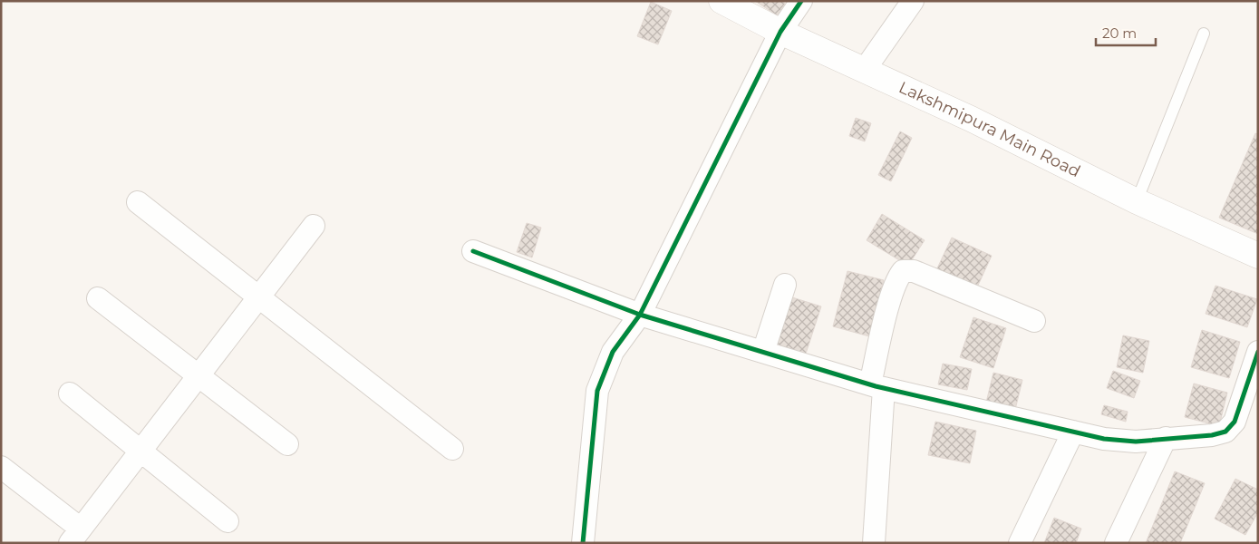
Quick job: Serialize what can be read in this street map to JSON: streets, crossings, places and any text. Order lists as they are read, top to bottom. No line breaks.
{"streets":{"main road":["Lakshmipura Main Road"]},"scale_bar":"20 m"}
